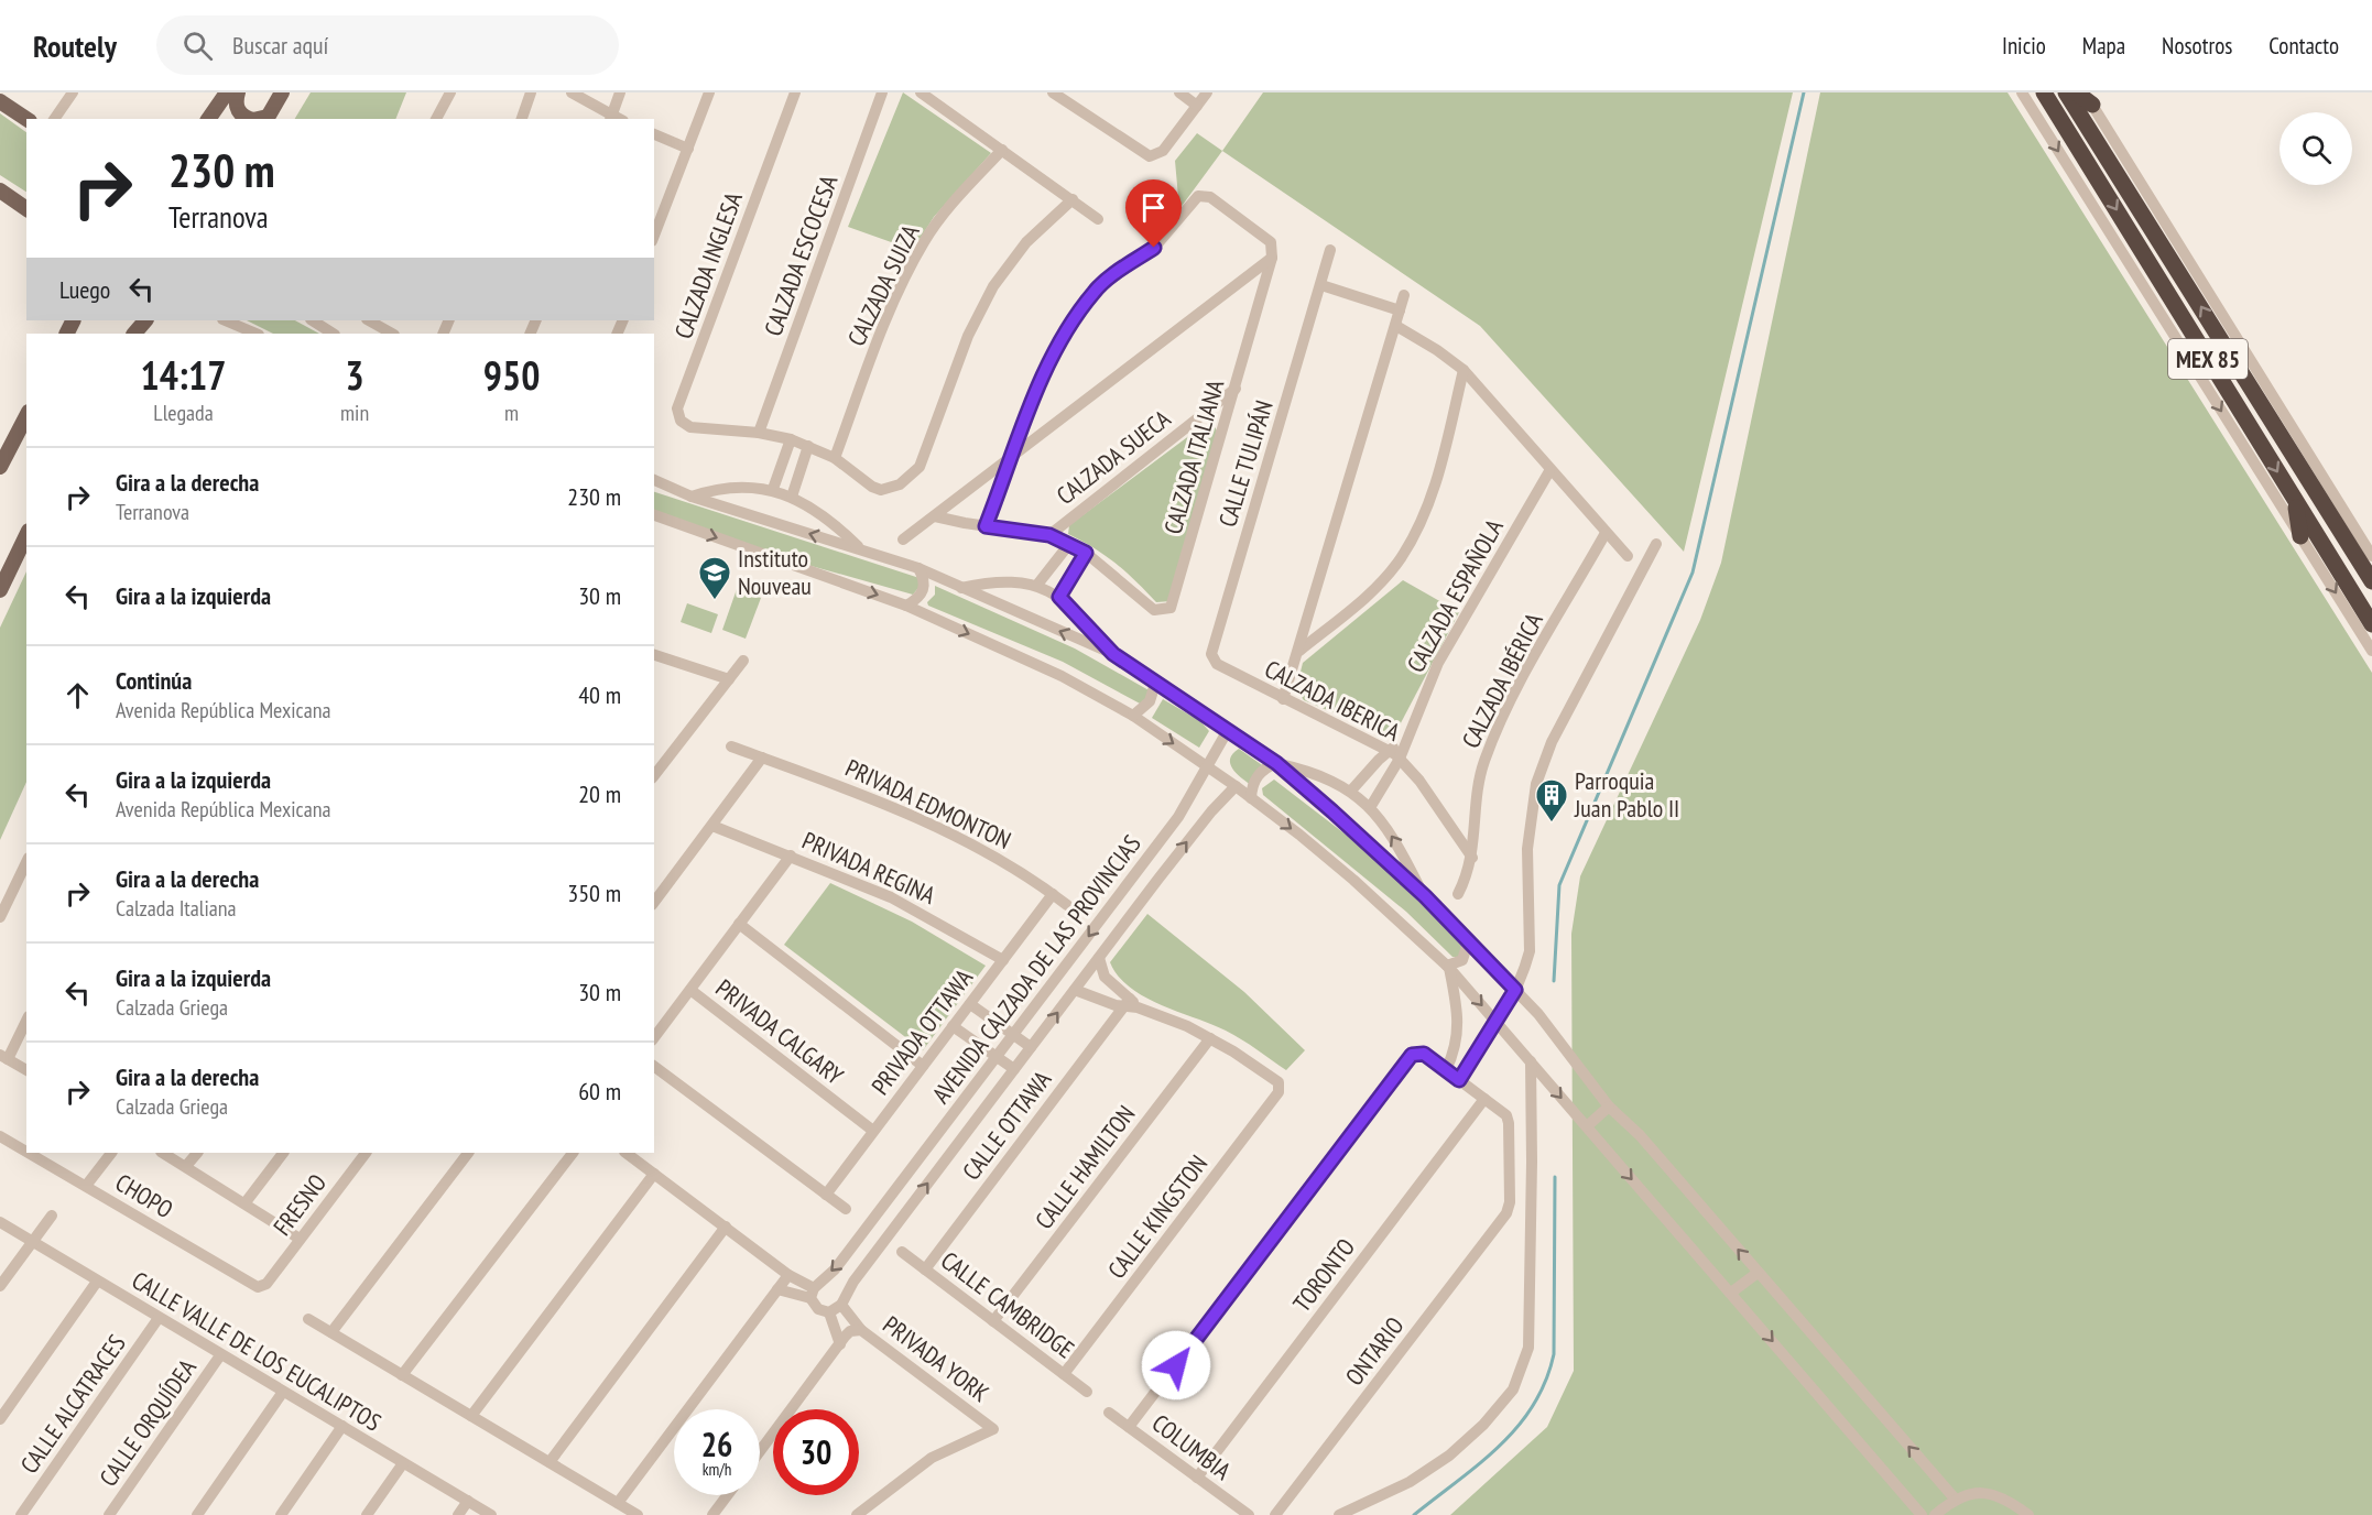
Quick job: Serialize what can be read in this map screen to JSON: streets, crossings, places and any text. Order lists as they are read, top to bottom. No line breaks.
{"streets":{"highway":["MEX 85"],"street":["CALZADA ESCOCESA","CALZADA INGLESA","CALZADA SUIZA","CALZADA SUECA","CALZADA ITALIANA","CALLE TULIPÁN","CALZADA ESPAÑOLA","CALZADA IBÉRICA","CALZADA IBERICA","PRIVADA EDMONTON","PRIVADA REGINA","AVENIDA CALZADA DE LAS PROVINCIAS","PRIVADA CALGARY","PRIVADA OTTAWA","CALLE OTTAWA","CALLE HAMILTON","CHOPO","FRESNO","CALLE KINGSTON","TORONTO","CALLE CAMBRIDGE","CALLE VALLE DE LOS EUCALIPTOS","ONTARIO","PRIVADA YORK","CALLE ALCATRACES","CALLE ORQUÍDEA","COLUMBIA"]},"crossings":[["CALZADA ESCOCESA","CALZADA INGLESA"],["CALZADA INGLESA","CALZADA SUIZA"],["CALZADA SUECA","CALZADA ITALIANA"],["CALLE TULIPÁN","CALZADA IBERICA"],["CALZADA ESPAÑOLA","CALZADA IBERICA"],["CALZADA IBÉRICA","CALZADA IBERICA"],["PRIVADA EDMONTON","PRIVADA OTTAWA"],["PRIVADA REGINA","PRIVADA OTTAWA"],["AVENIDA CALZADA DE LAS PROVINCIAS","PRIVADA YORK"],["PRIVADA CALGARY","PRIVADA OTTAWA"],["CALLE OTTAWA","CALLE CAMBRIDGE"],["CALLE HAMILTON","CALLE KINGSTON"],["CALLE HAMILTON","CALLE CAMBRIDGE"],["CHOPO","FRESNO"],["CALLE KINGSTON","CALLE CAMBRIDGE"],["TORONTO","ONTARIO"],["TORONTO","COLUMBIA"],["CALLE VALLE DE LOS EUCALIPTOS","CALLE ALCATRACES"],["CALLE VALLE DE LOS EUCALIPTOS","CALLE ORQUÍDEA"]],"places":{"school or university":["Instituto Nouveau"],"building":["Parroquia Juan Pablo II"]},"page":{"header":"Routely","search":"Buscar aquí","nav":["Inicio","Mapa","Nosotros","Contacto"],"turn":["230 m","Terranova"],"then":"Luego","eta":["14:17","Llegada","3","min","950","m"],"list":[{"name":"Gira a la derecha","note":"Terranova","value":"230 m"},{"name":"Gira a la izquierda","value":"30 m"},{"name":"Continúa","note":"Avenida República Mexicana","value":"40 m"},{"name":"Gira a la izquierda","note":"Avenida República Mexicana","value":"20 m"},{"name":"Gira a la derecha","note":"Calzada Italiana","value":"350 m"},{"name":"Gira a la izquierda","note":"Calzada Griega","value":"30 m"},{"name":"Gira a la derecha","note":"Calzada Griega","value":"60 m"}],"speed":"26 km/h","limit":"30"}}
